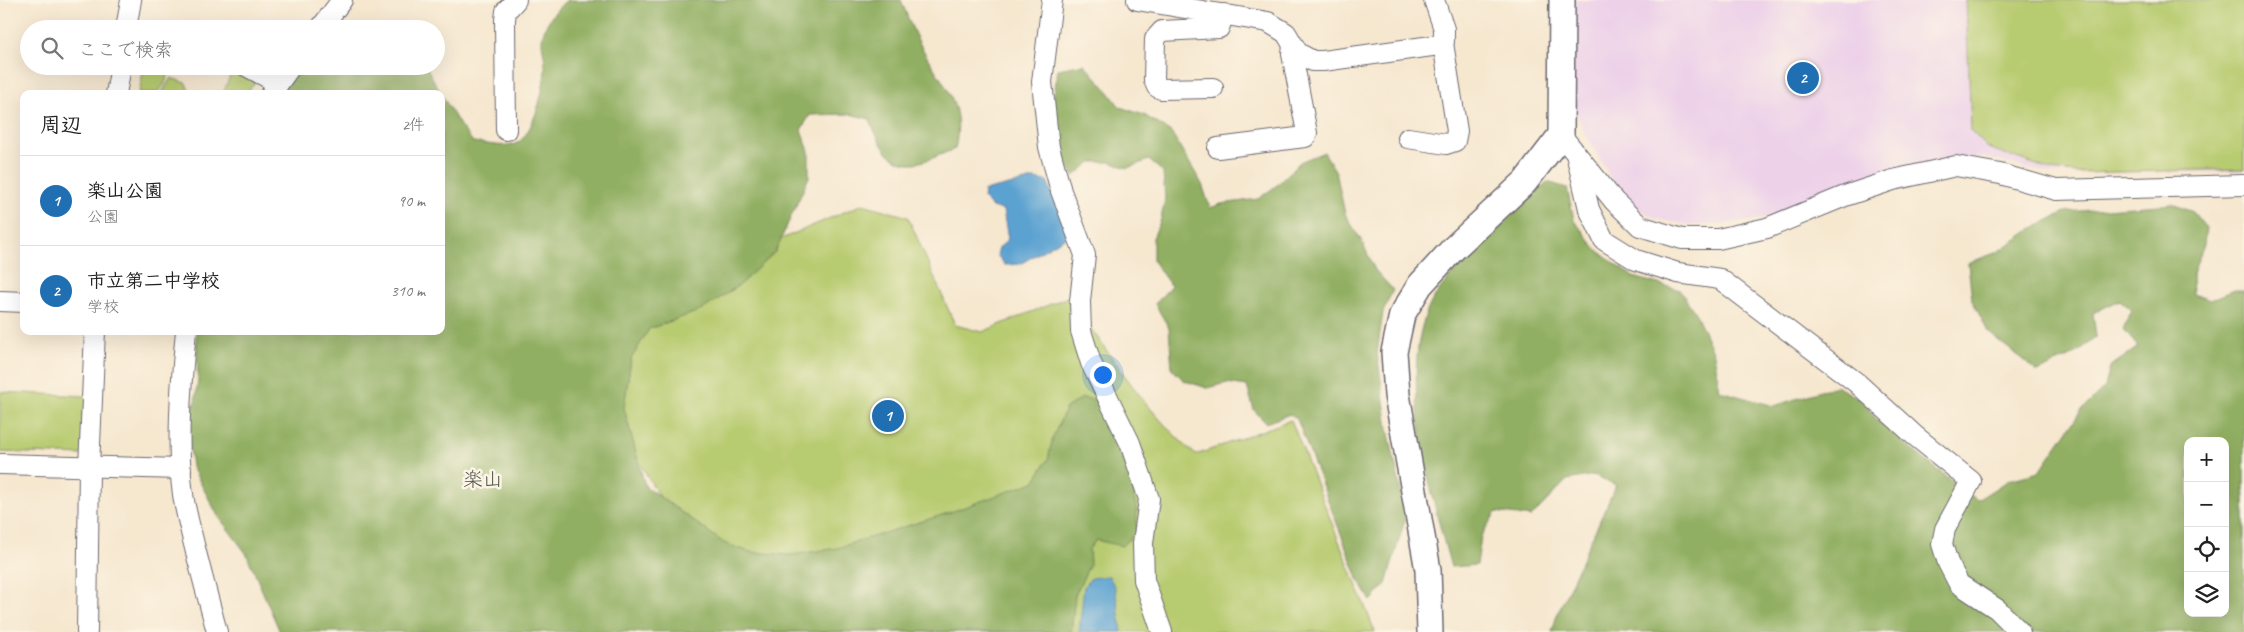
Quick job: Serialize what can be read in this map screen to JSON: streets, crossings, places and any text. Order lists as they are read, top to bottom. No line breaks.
{"parks":["楽山"],"page":{"search":"ここで検索","pins":["2","1"],"heading":["周辺","2件"],"list":[{"mark":"1","name":"楽山公園","note":"公園","value":"90 m"},{"mark":"2","name":"市立第二中学校","note":"学校","value":"310 m"}],"map_buttons":["+","−"]}}
